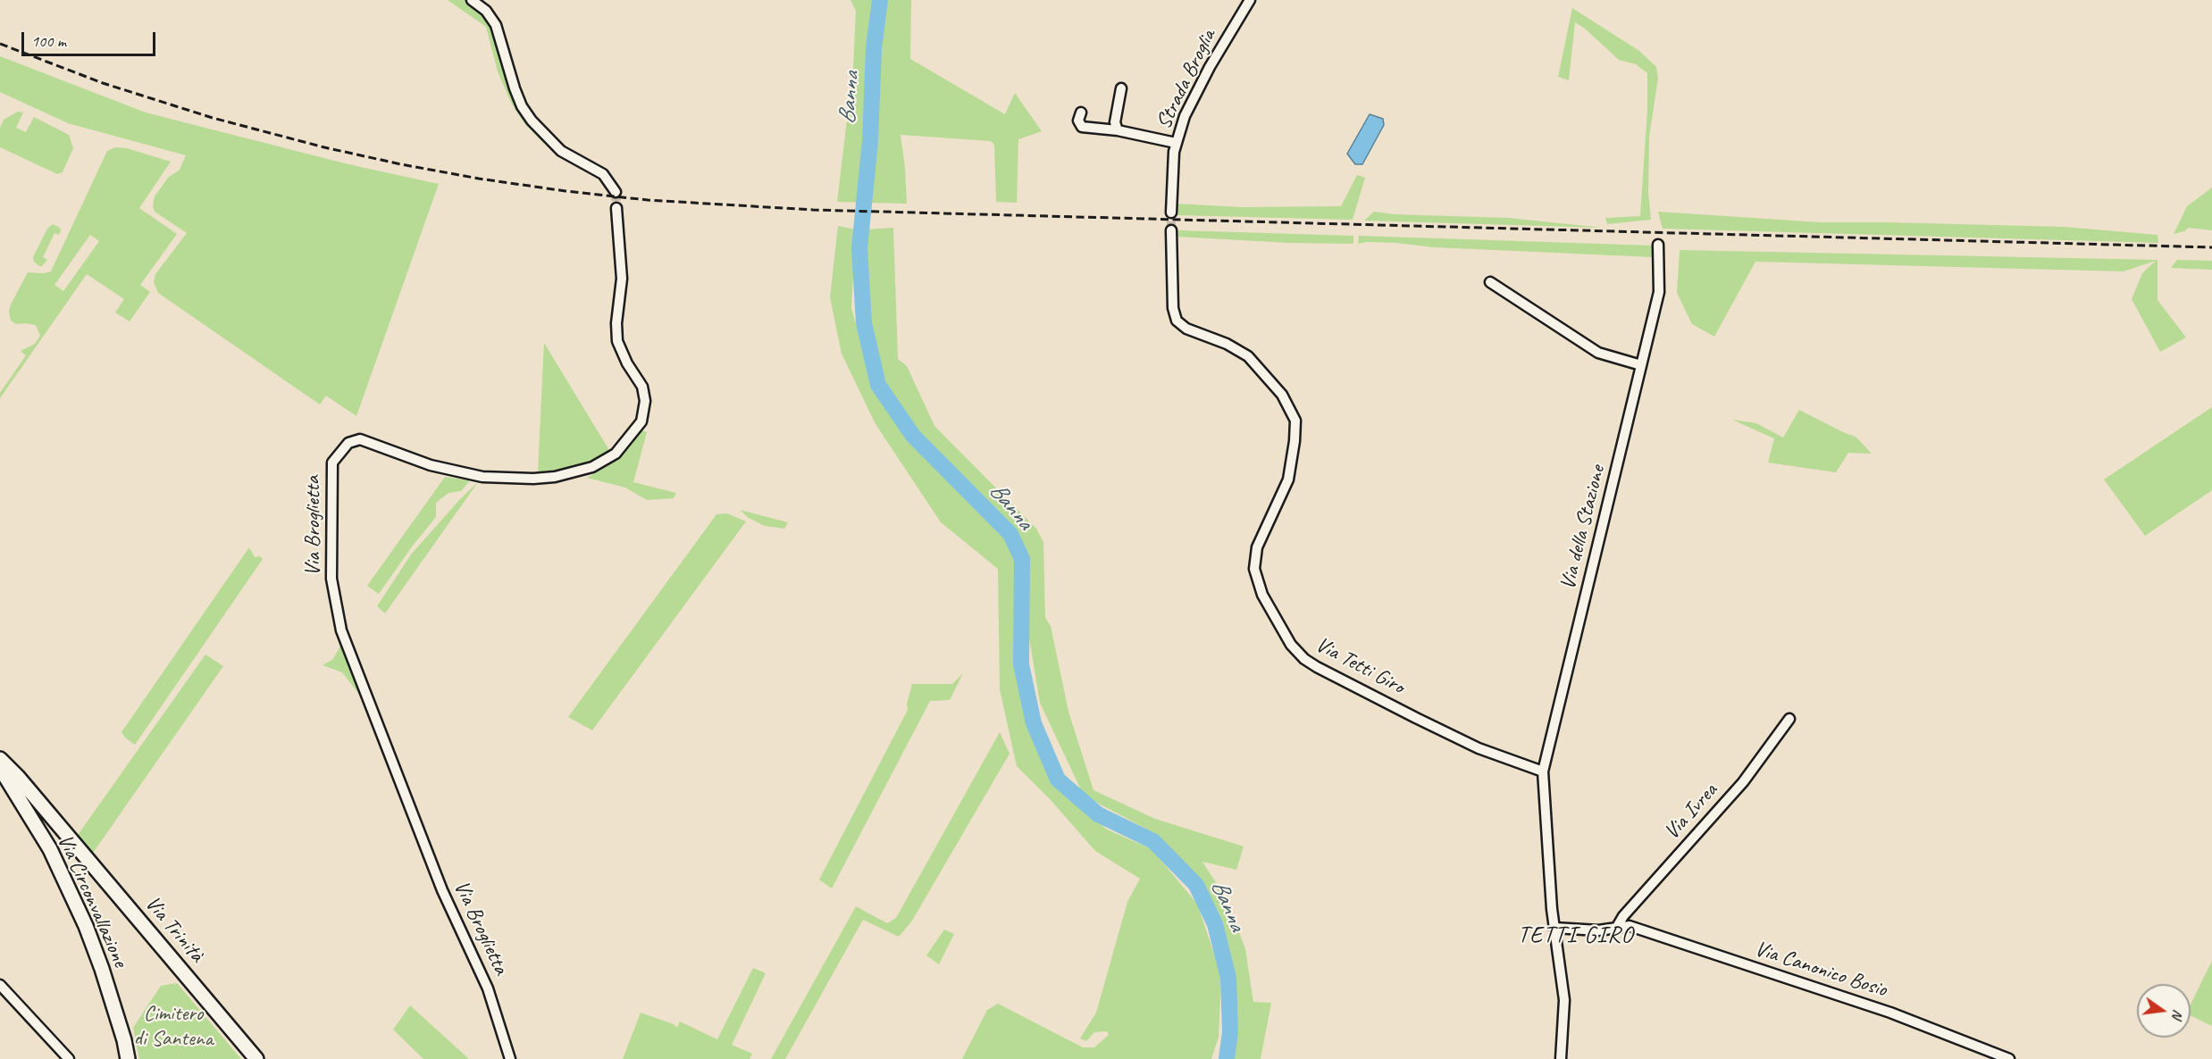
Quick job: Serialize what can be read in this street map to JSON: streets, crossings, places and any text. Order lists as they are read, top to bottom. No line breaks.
{"streets":{"street":["Strada Broglia","Via Broglietta","Via della Stazione","Via Tetti Giro","Via Ivrea","Via Circonvallazione","Via Trinità","Via Canonico Bosio"]},"crossings":[["Via della Stazione","Via Tetti Giro"],["Via Ivrea","Via Canonico Bosio"]],"districts":["TETTI GIRO"],"water":["Banna"],"parks":["Cimitero di Santena"],"scale_bar":"100 m","north":"right"}
